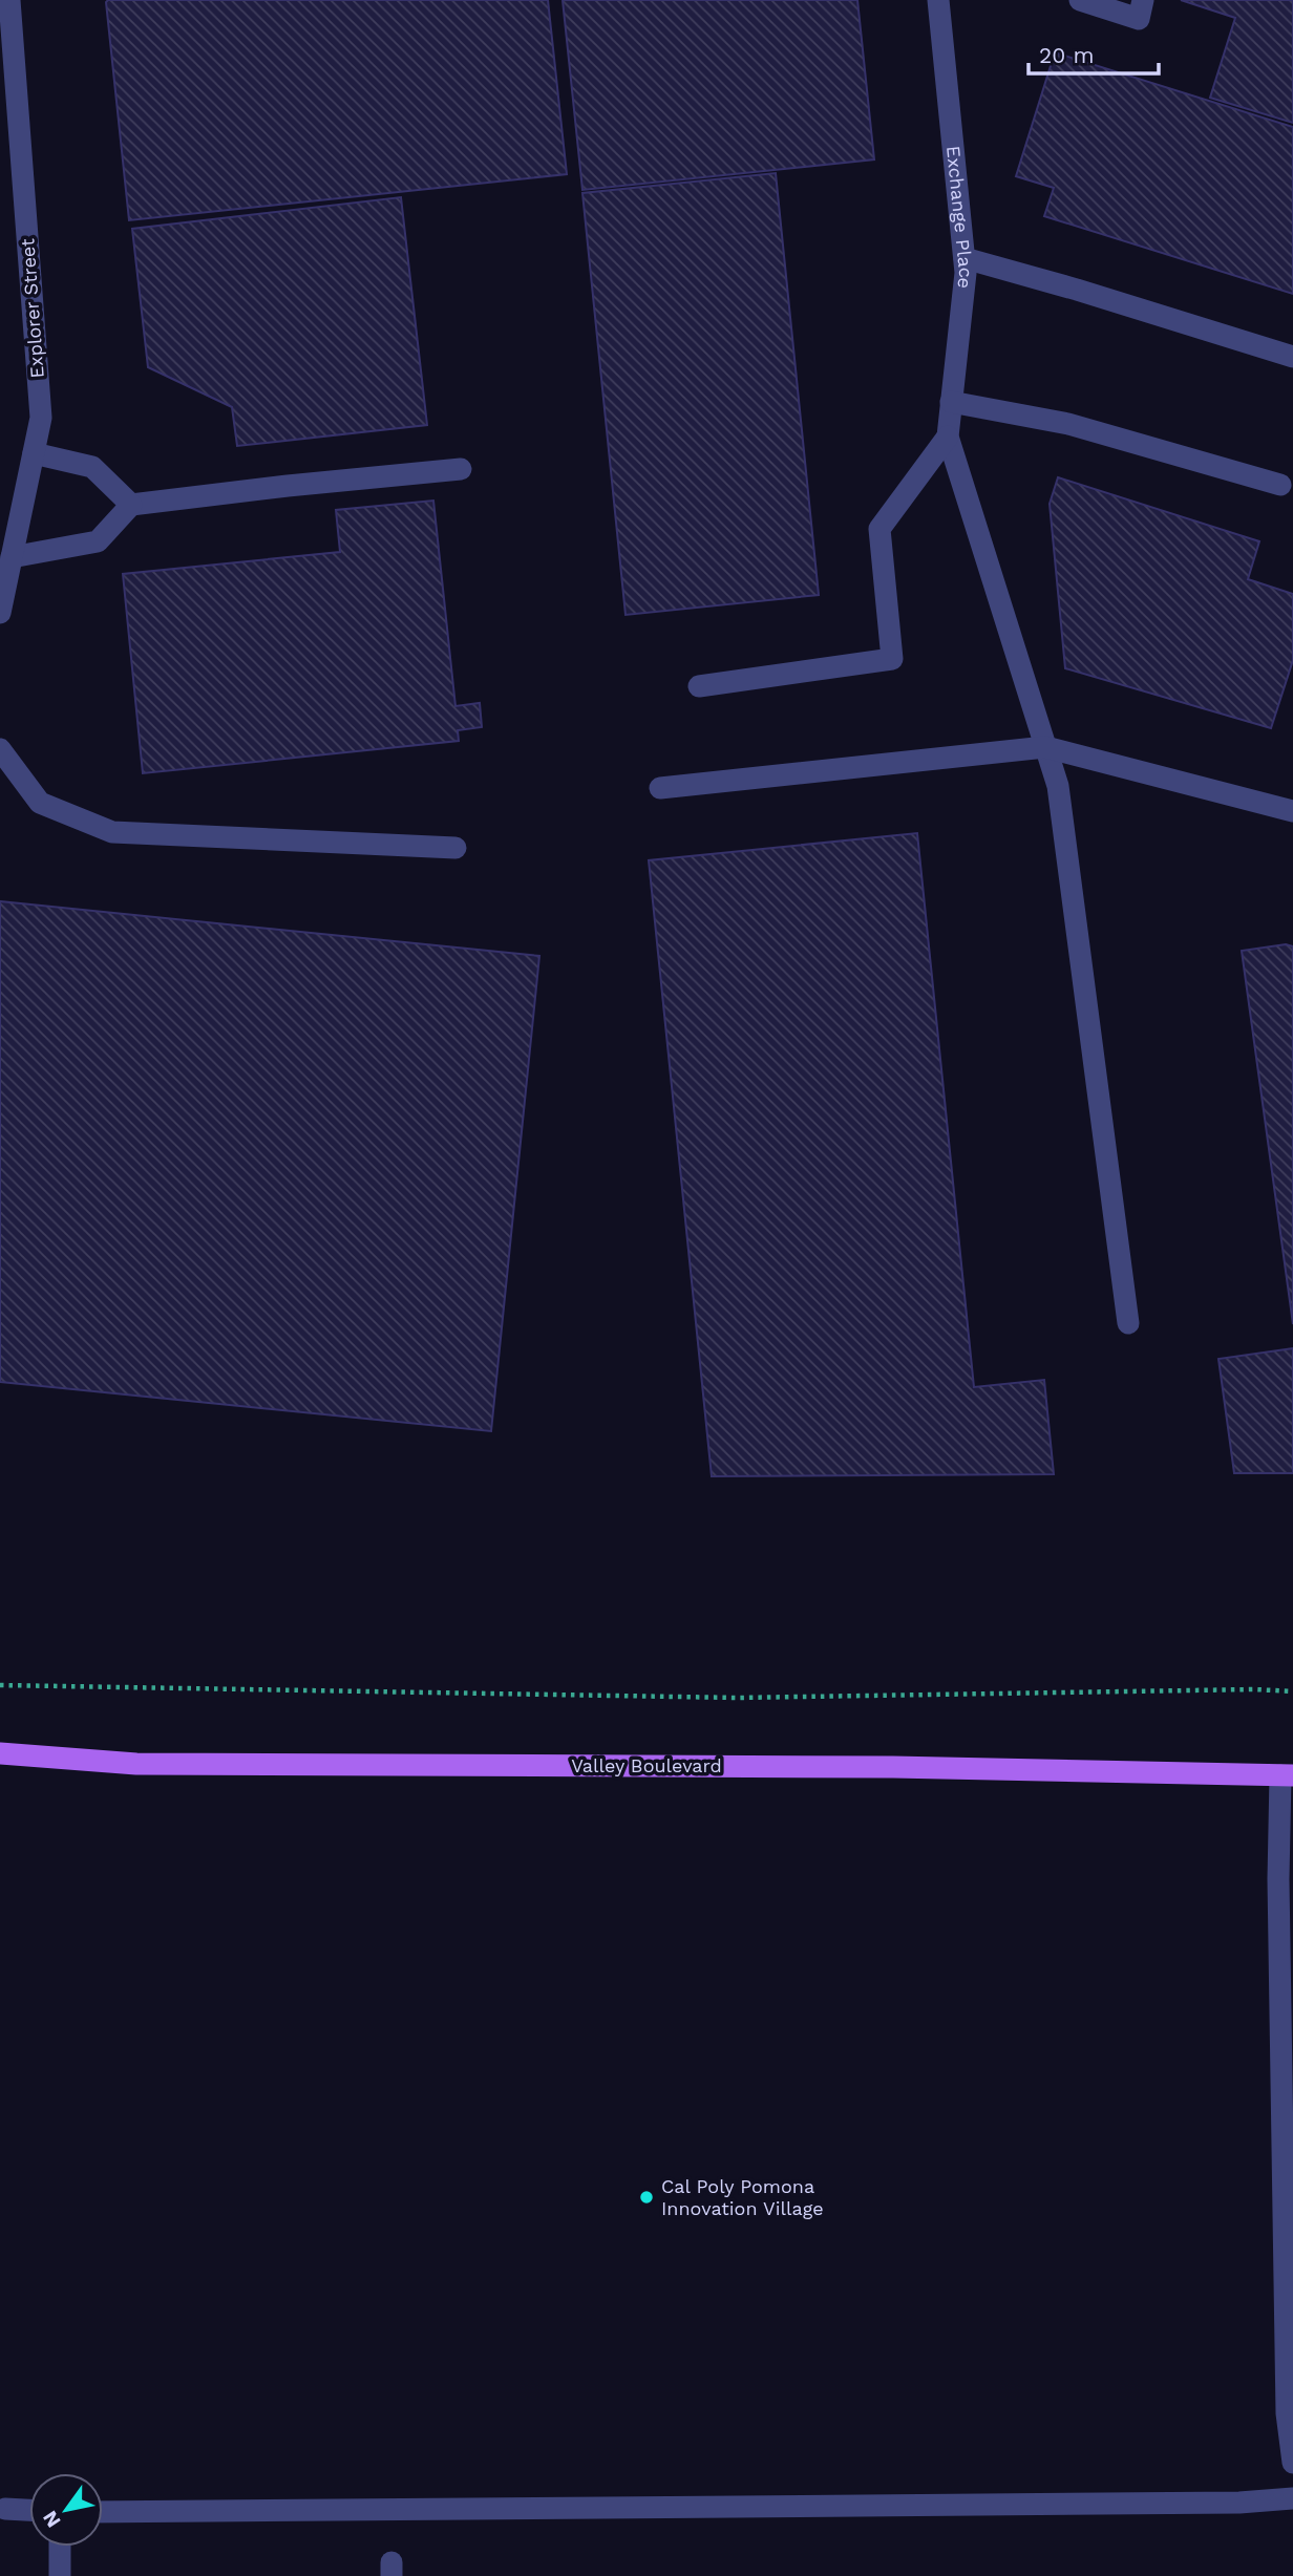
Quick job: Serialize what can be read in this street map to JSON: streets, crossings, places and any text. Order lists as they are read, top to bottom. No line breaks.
{"streets":{"main road":["Valley Boulevard"],"street":["Exchange Place","Explorer Street"]},"places":["Cal Poly Pomona Innovation Village"],"scale_bar":"20 m","north":"bottom left"}
